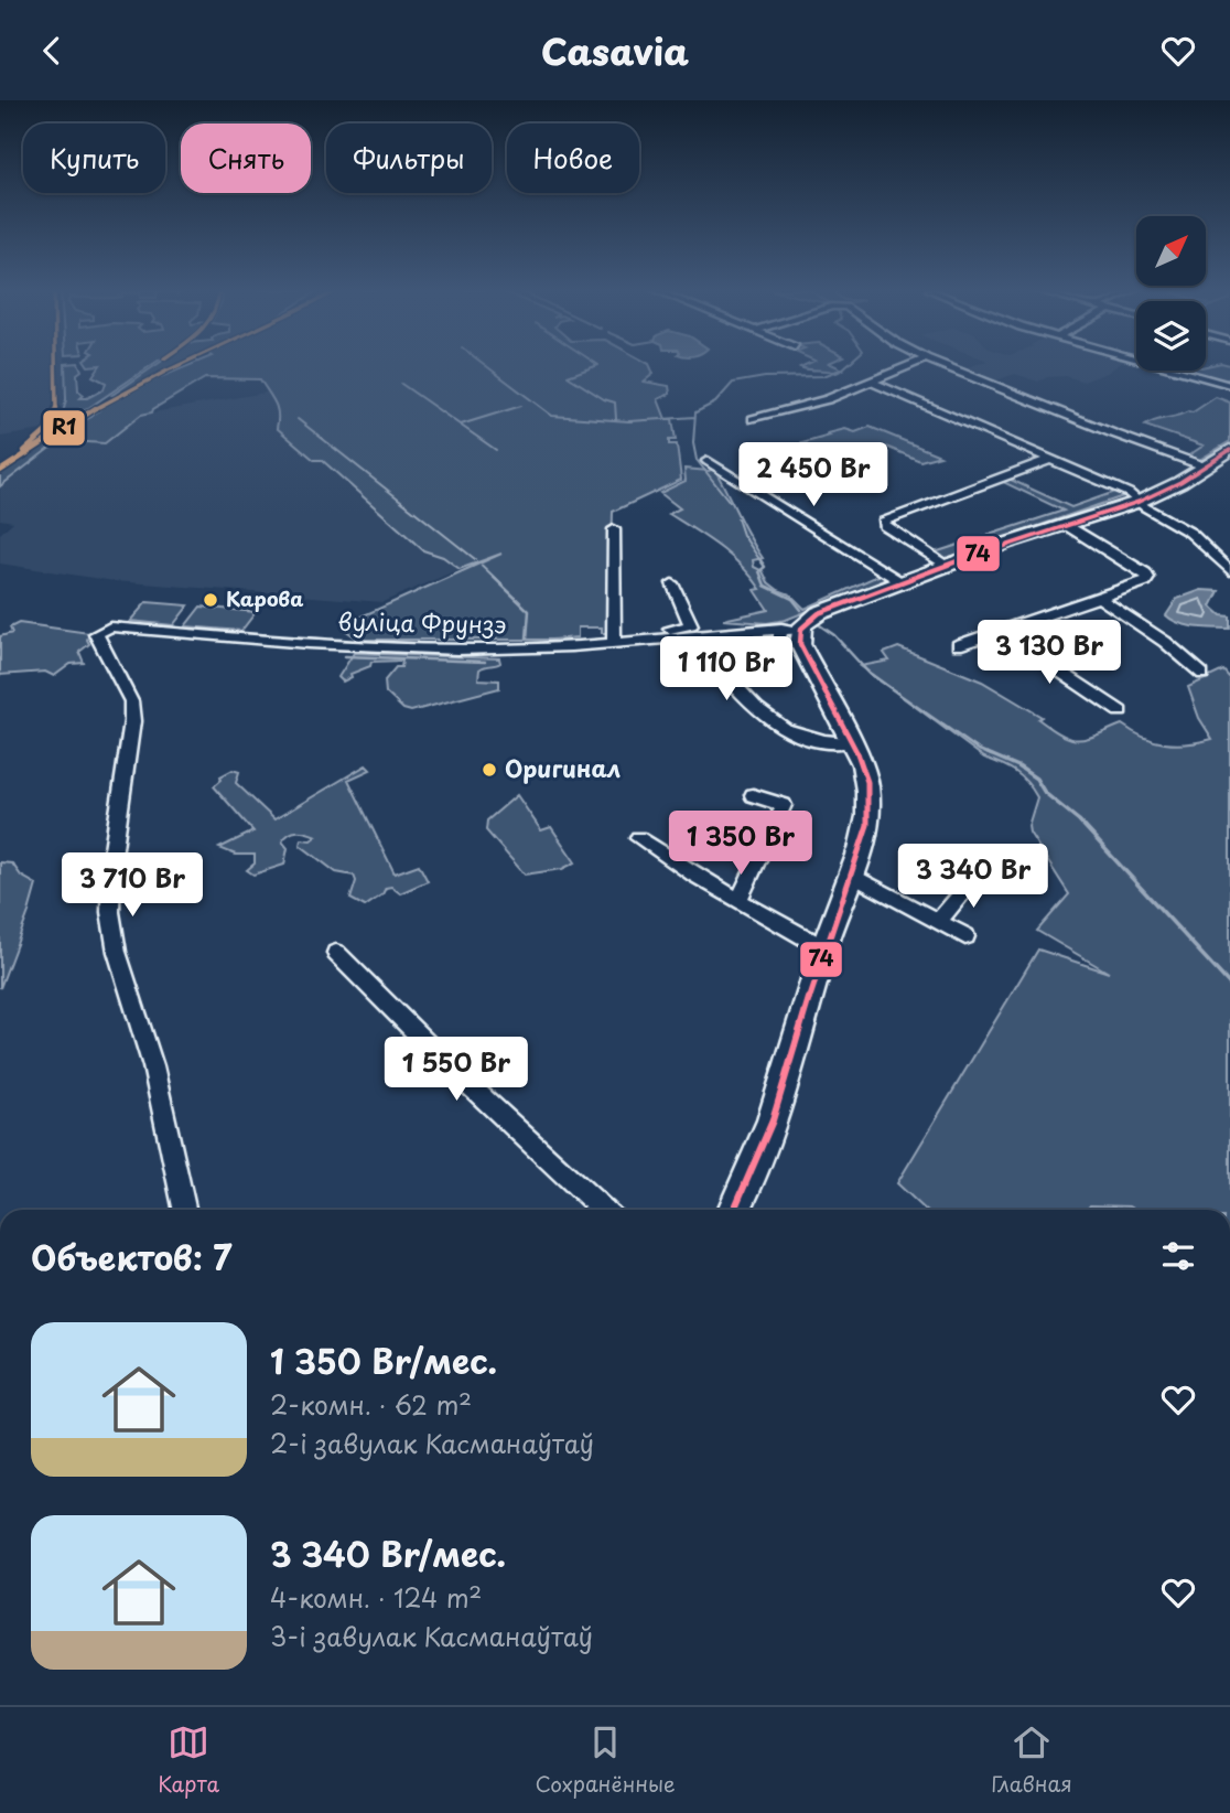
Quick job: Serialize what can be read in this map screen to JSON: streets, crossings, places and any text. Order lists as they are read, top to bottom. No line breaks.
{"streets":{"street":["вуліца Фрунзэ"]},"places":["Карова","Оригинал"],"lines":["transit line R1","transit line 74"],"north":"top right","page":{"header":"Casavia","chip":["Купить","Снять","Фильтры","Новое"],"price":["2 450 Br","3 130 Br","1 110 Br","1 350 Br","3 340 Br","3 710 Br","1 550 Br"],"heading":"Объектов: 7","list":[{"name":"1 350 Br/мес.","note":"2-комн. · 62 m² · 2-і завулак Касманаўтаў"},{"name":"3 340 Br/мес.","note":"4-комн. · 124 m² · 3-і завулак Касманаўтаў"}],"tabs":["Карта","Сохранённые","Главная"]}}
